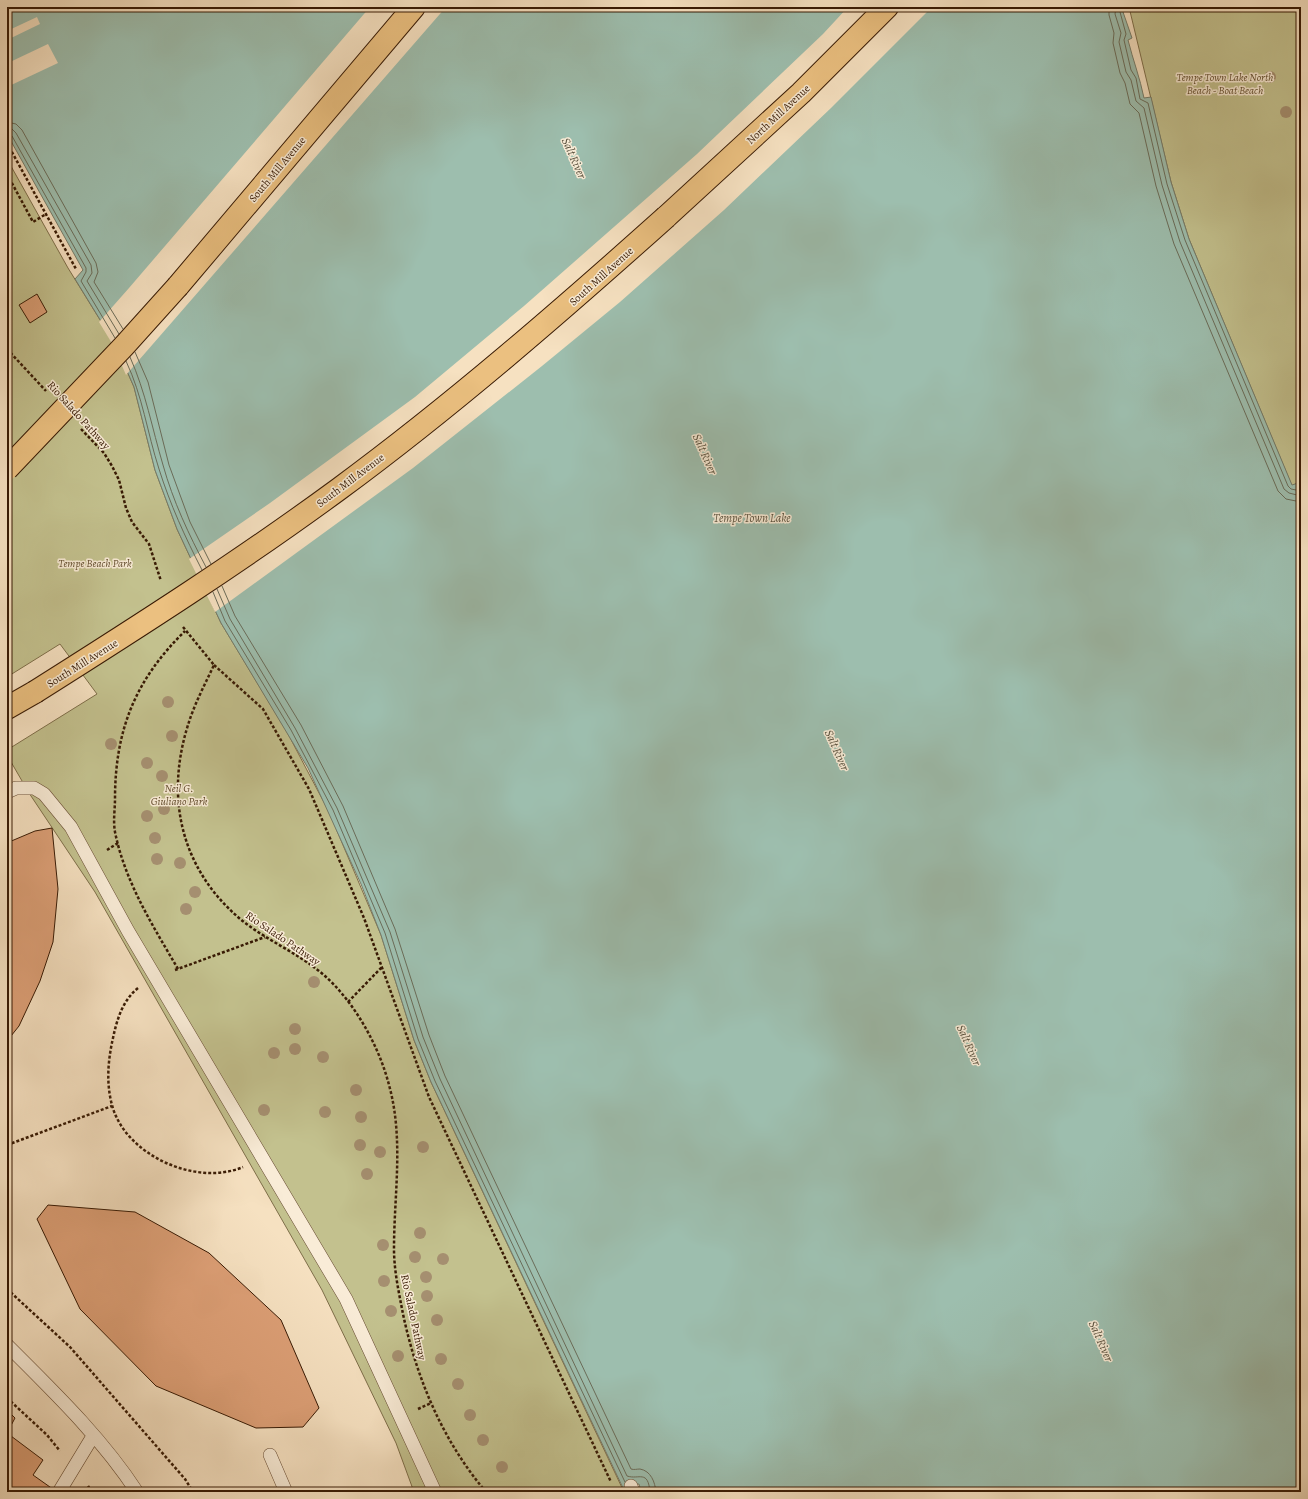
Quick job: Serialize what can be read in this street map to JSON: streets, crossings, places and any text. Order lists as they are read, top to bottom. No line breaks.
{"streets":{"main road":["North Mill Avenue","South Mill Avenue"],"path":["Rio Salado Pathway"]},"crossings":[["North Mill Avenue","South Mill Avenue"]],"water":["Salt River","Tempe Town Lake"],"parks":["Tempe Town Lake North Beach - Boat Beach","Tempe Beach Park","Neil G. Giuliano Park"]}
